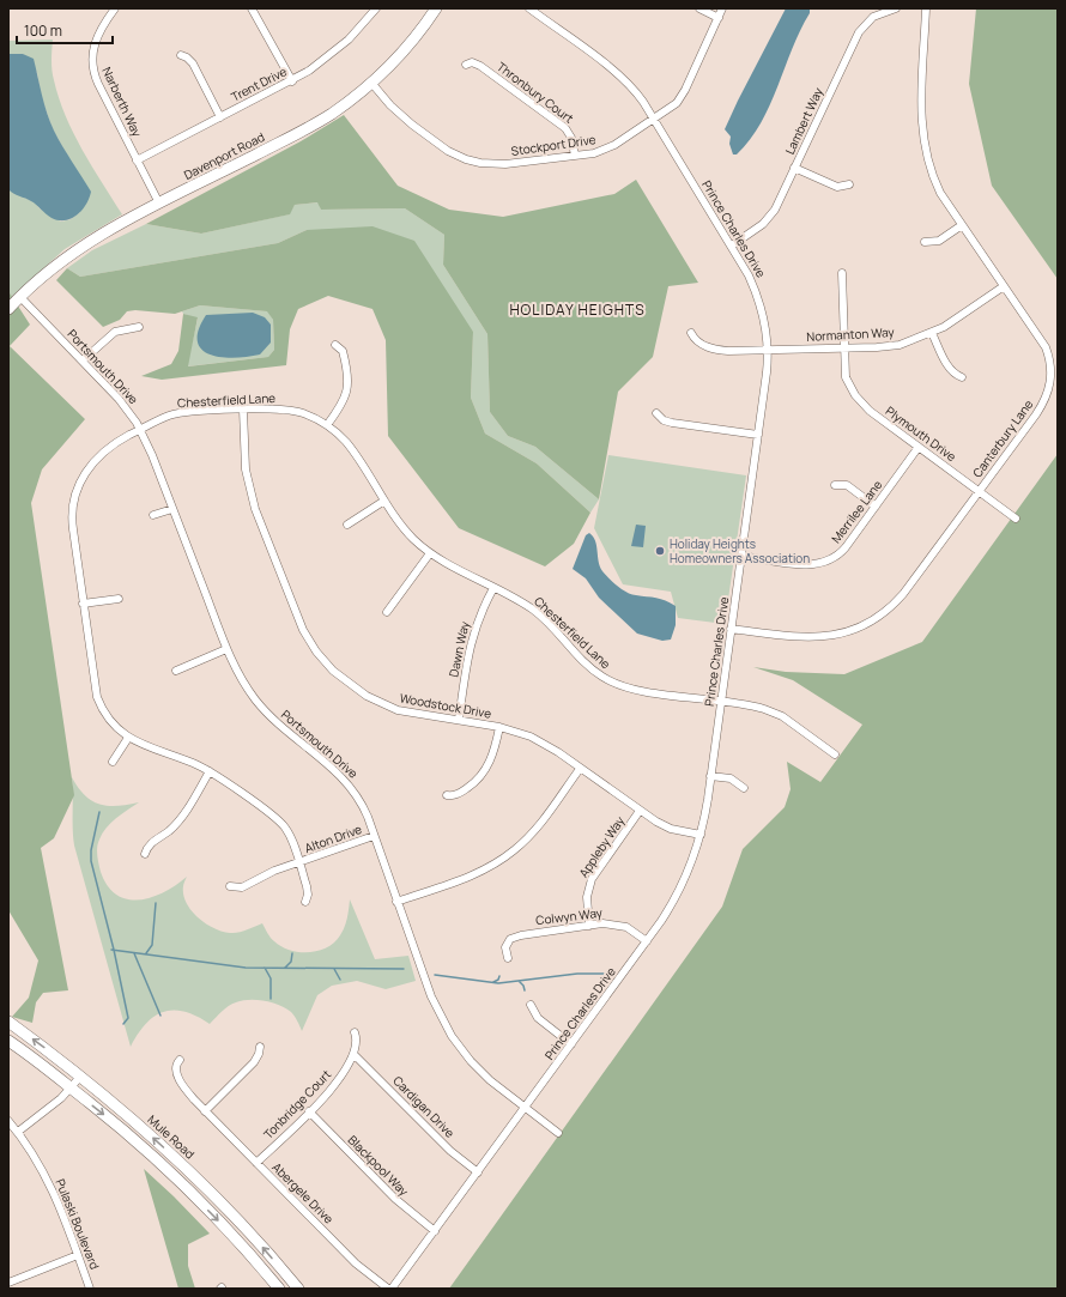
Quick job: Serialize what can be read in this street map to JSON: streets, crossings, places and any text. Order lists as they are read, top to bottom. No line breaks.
{"streets":{"main road":["Davenport Road","Mule Road"],"street":["Trent Drive","Thronbury Court","Narberth Way","Lambert Way","Stockport Drive","Prince Charles Drive","Normanton Way","Portsmouth Drive","Chesterfield Lane","Plymouth Drive","Canterbury Lane","Merrilee Lane","Dawn Way","Woodstock Drive","Alton Drive","Appleby Way","Colwyn Way","Tonbridge Court","Cardigan Drive","Blackpool Way","Abergele Drive","Pulaski Boulevard"]},"crossings":[["Trent Drive","Narberth Way"],["Thronbury Court","Stockport Drive"],["Narberth Way","Davenport Road"],["Lambert Way","Prince Charles Drive"],["Stockport Drive","Davenport Road"],["Stockport Drive","Prince Charles Drive"],["Davenport Road","Portsmouth Drive"],["Prince Charles Drive","Normanton Way"],["Prince Charles Drive","Portsmouth Drive"],["Prince Charles Drive","Chesterfield Lane"],["Prince Charles Drive","Canterbury Lane"],["Prince Charles Drive","Merrilee Lane"],["Prince Charles Drive","Woodstock Drive"],["Prince Charles Drive","Colwyn Way"],["Prince Charles Drive","Cardigan Drive"],["Prince Charles Drive","Blackpool Way"],["Prince Charles Drive","Abergele Drive"],["Normanton Way","Plymouth Drive"],["Normanton Way","Canterbury Lane"],["Portsmouth Drive","Chesterfield Lane"],["Portsmouth Drive","Alton Drive"],["Chesterfield Lane","Dawn Way"],["Chesterfield Lane","Woodstock Drive"],["Chesterfield Lane","Alton Drive"],["Plymouth Drive","Canterbury Lane"],["Plymouth Drive","Merrilee Lane"],["Dawn Way","Woodstock Drive"],["Woodstock Drive","Appleby Way"],["Appleby Way","Colwyn Way"],["Tonbridge Court","Cardigan Drive"],["Tonbridge Court","Blackpool Way"],["Tonbridge Court","Abergele Drive"]],"districts":["HOLIDAY HEIGHTS"],"places":["Holiday Heights Homeowners Association"],"scale_bar":"100 m"}
